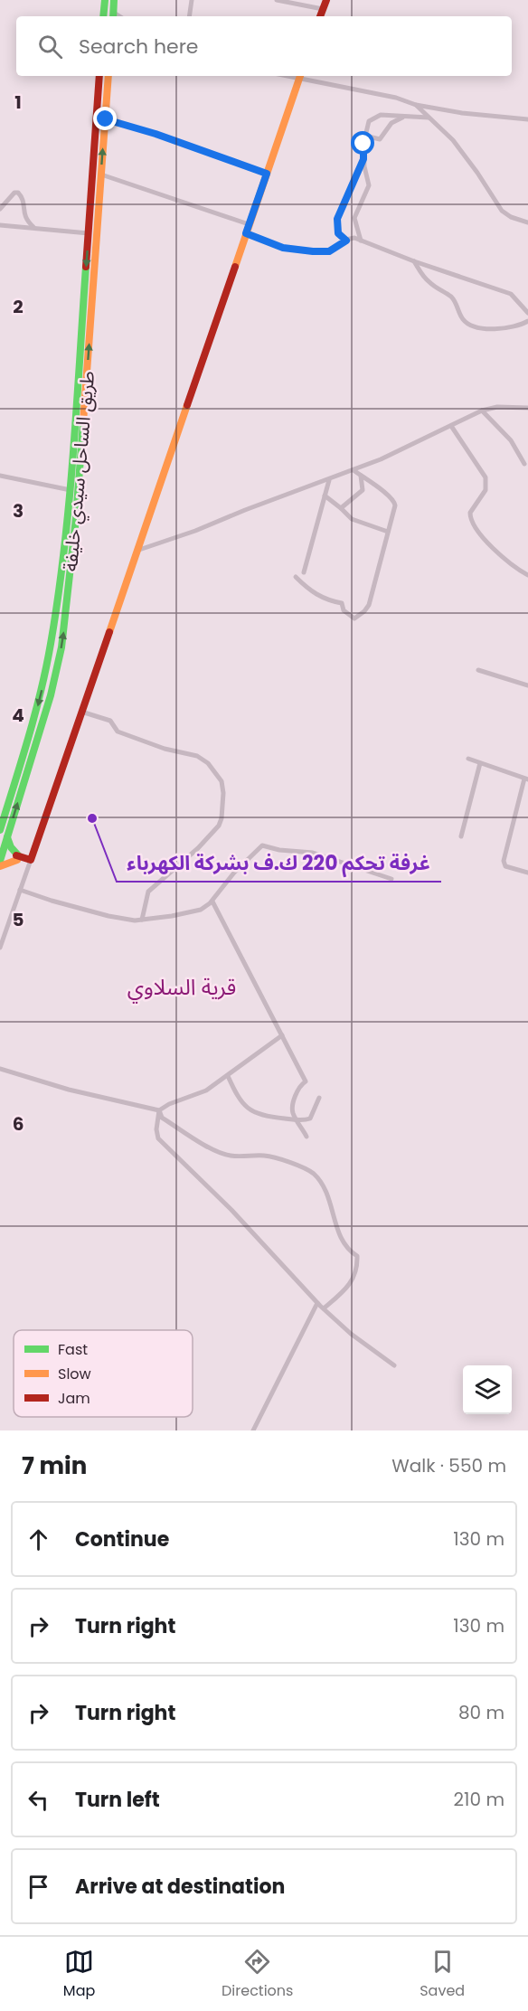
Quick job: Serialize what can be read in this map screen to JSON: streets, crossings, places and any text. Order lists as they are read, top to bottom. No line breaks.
{"streets":{"main road":["طريق الساحل سيدي خليفة"]},"districts":["قرية السلاوي"],"places":["غرفة تحكم 220 ك.ف بشركة الكهرباء"],"legend":["Fast","Slow","Jam"],"page":{"search":"Search here","heading":["7 min","Walk · 550 m"],"list":[["Continue","130 m"],["Turn right","130 m"],["Turn right","80 m"],["Turn left","210 m"],"Arrive at destination"],"nav":["Map","Directions","Saved"]},"grid":{"rows":["1","2","3","4","5","6"]}}
